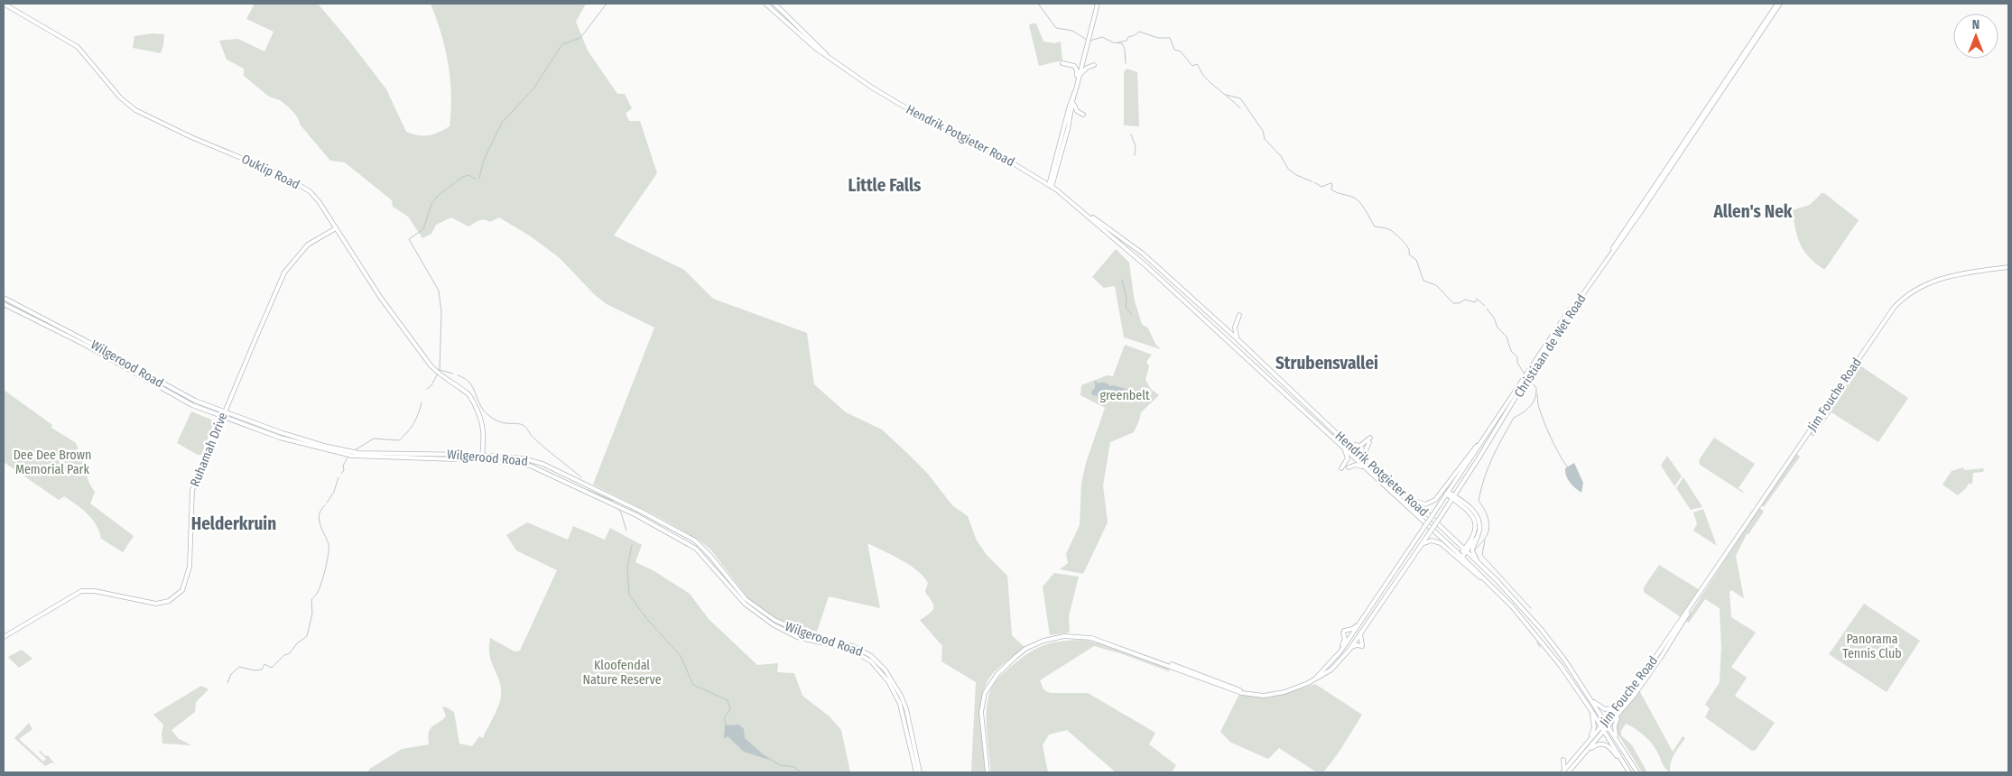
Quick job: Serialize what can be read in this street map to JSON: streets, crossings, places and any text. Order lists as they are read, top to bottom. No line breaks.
{"streets":{"main road":["Hendrik Potgieter Road","Ouklip Road","Christiaan de Wet Road","Wilgerood Road","Jim Fouche Road","Ruhamah Drive"]},"crossings":[["Hendrik Potgieter Road","Jim Fouche Road"],["Ouklip Road","Wilgerood Road"],["Ouklip Road","Ruhamah Drive"],["Wilgerood Road","Ruhamah Drive"]],"districts":["Little Falls","Allen's Nek","Strubensvallei","Helderkruin"],"parks":["greenbelt","Dee Dee Brown Memorial Park","Panorama Tennis Club","Kloofendal Nature Reserve"],"north":"top"}
